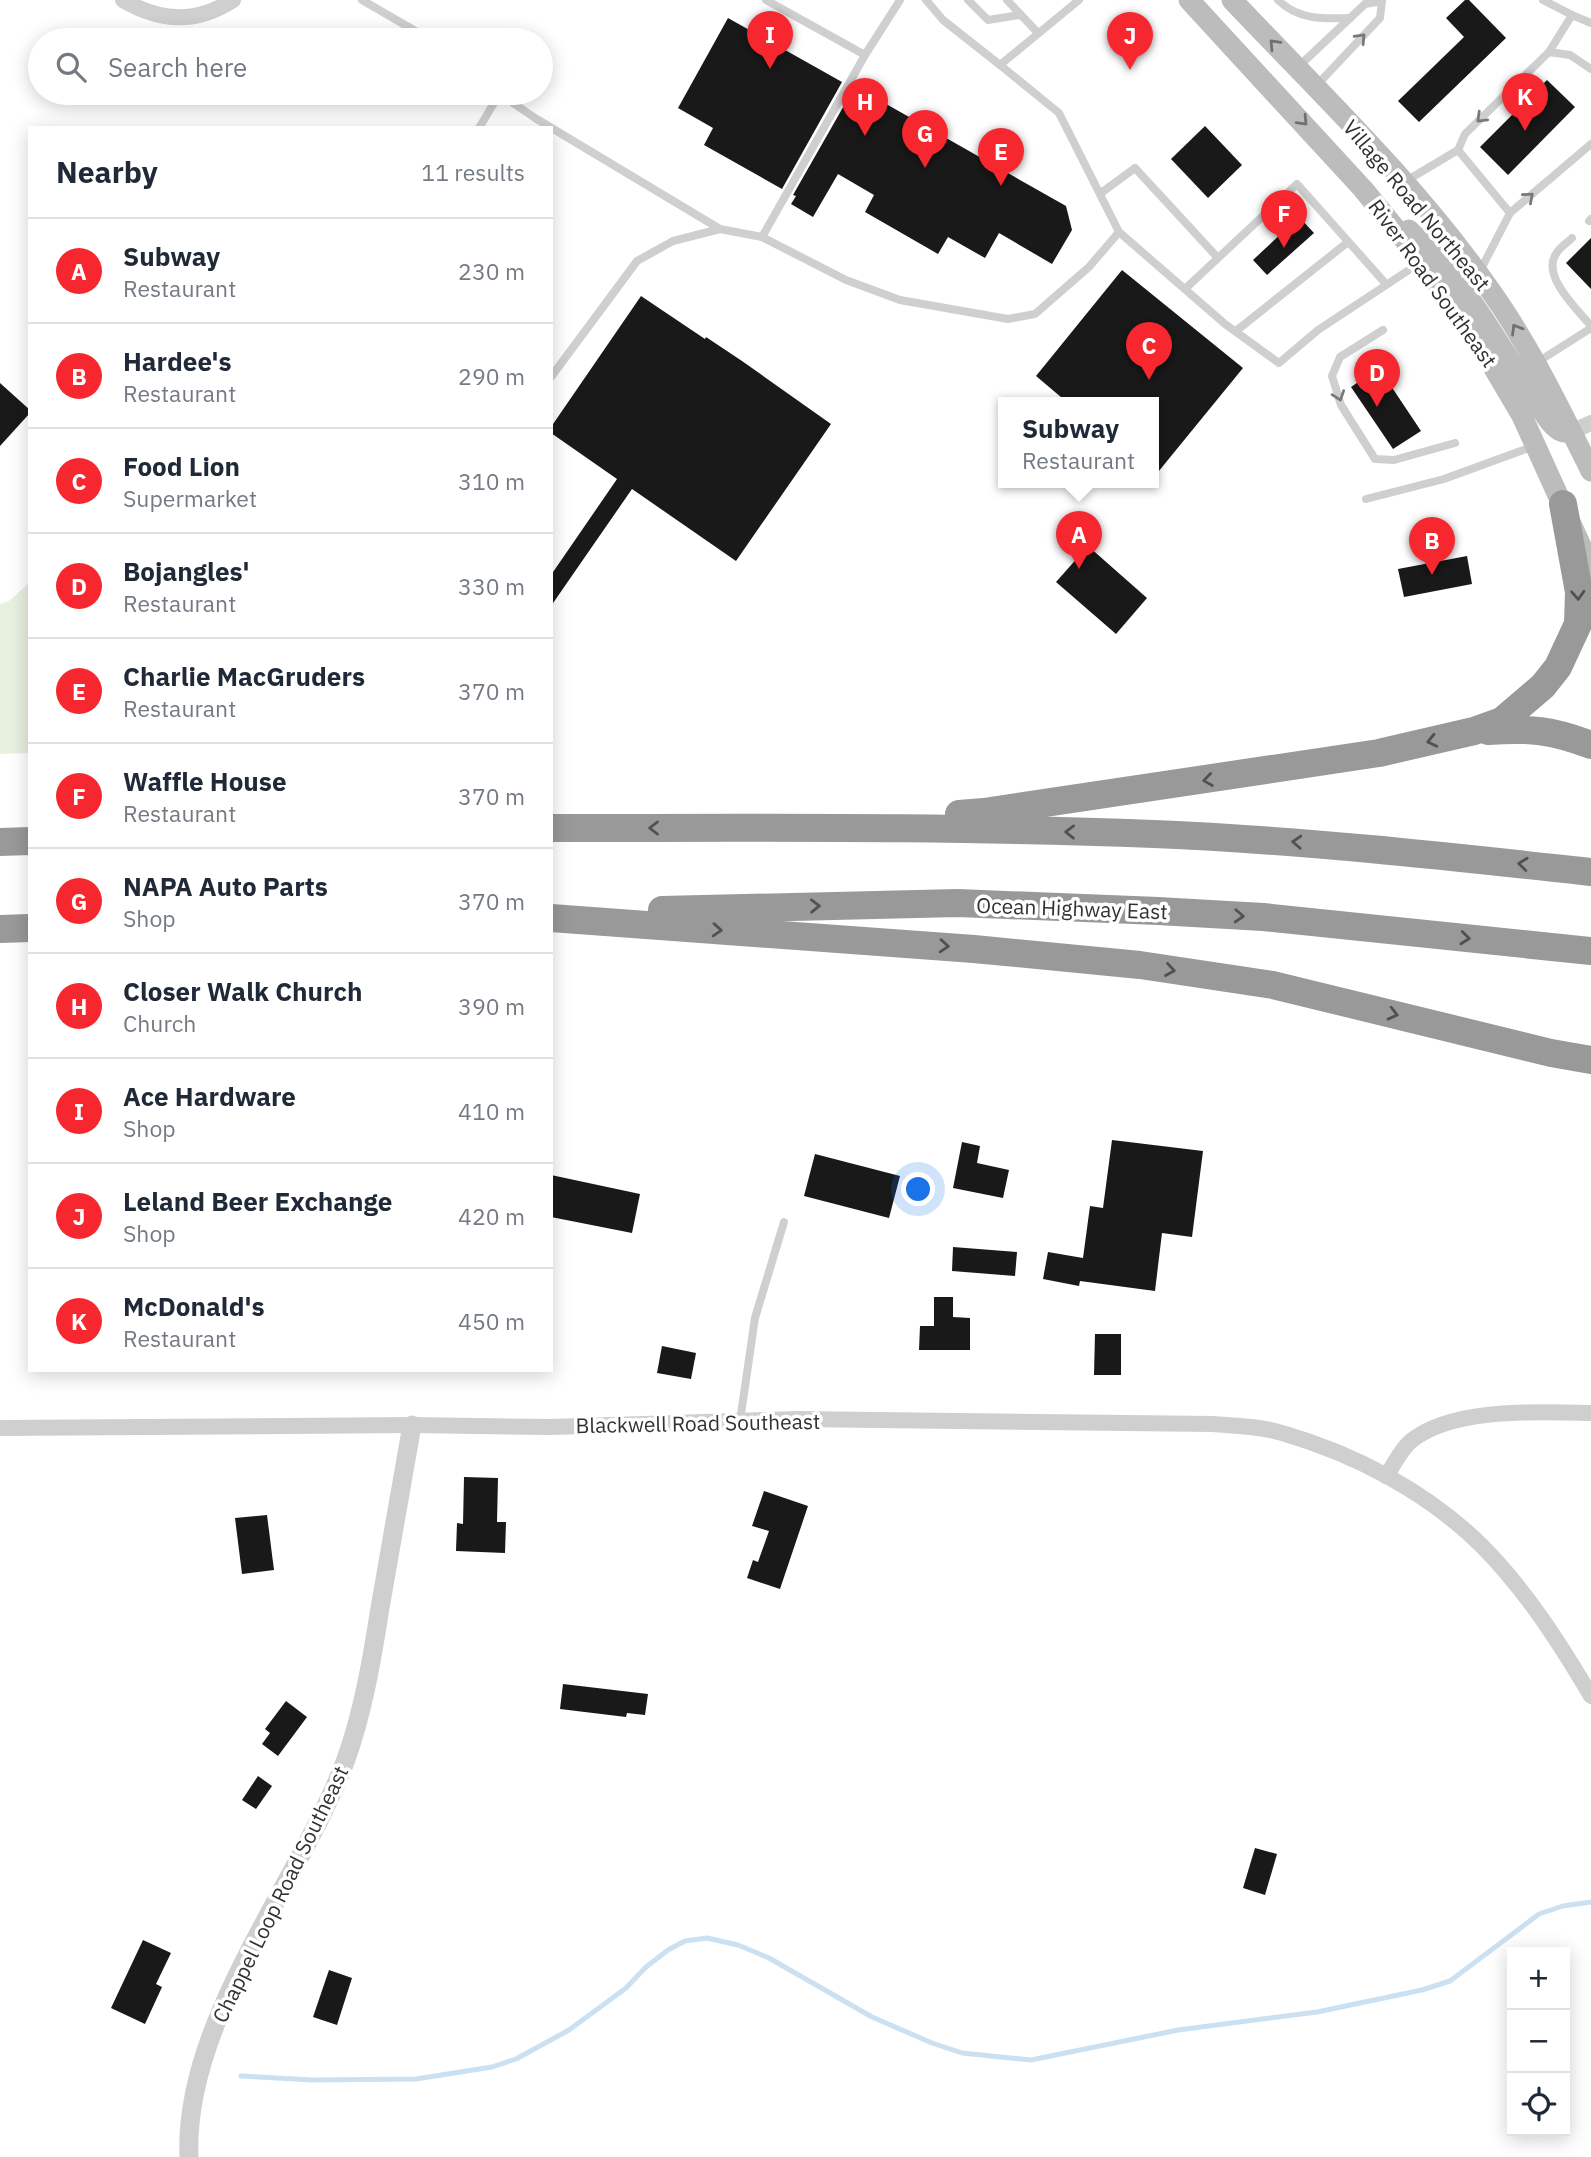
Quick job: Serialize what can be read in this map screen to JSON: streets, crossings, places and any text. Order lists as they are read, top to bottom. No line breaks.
{"streets":{"highway":["Ocean Highway East"],"main road":["Village Road Northeast","River Road Southeast"],"street":["Blackwell Road Southeast","Chappel Loop Road Southeast"]},"crossings":[["Village Road Northeast","River Road Southeast"],["Blackwell Road Southeast","Chappel Loop Road Southeast"]],"page":{"pins":["I","J","K","H","G","E","F","C","D","A","B"],"search":"Search here","heading":["Nearby","11 results"],"list":[{"mark":"A","name":"Subway","note":"Restaurant","value":"230 m"},{"mark":"B","name":"Hardee's","note":"Restaurant","value":"290 m"},{"mark":"C","name":"Food Lion","note":"Supermarket","value":"310 m"},{"mark":"D","name":"Bojangles'","note":"Restaurant","value":"330 m"},{"mark":"E","name":"Charlie MacGruders","note":"Restaurant","value":"370 m"},{"mark":"F","name":"Waffle House","note":"Restaurant","value":"370 m"},{"mark":"G","name":"NAPA Auto Parts","note":"Shop","value":"370 m"},{"mark":"H","name":"Closer Walk Church","note":"Church","value":"390 m"},{"mark":"I","name":"Ace Hardware","note":"Shop","value":"410 m"},{"mark":"J","name":"Leland Beer Exchange","note":"Shop","value":"420 m"},{"mark":"K","name":"McDonald's","note":"Restaurant","value":"450 m"}],"popup":["Subway","Restaurant"],"map_buttons":["+","−"]}}
